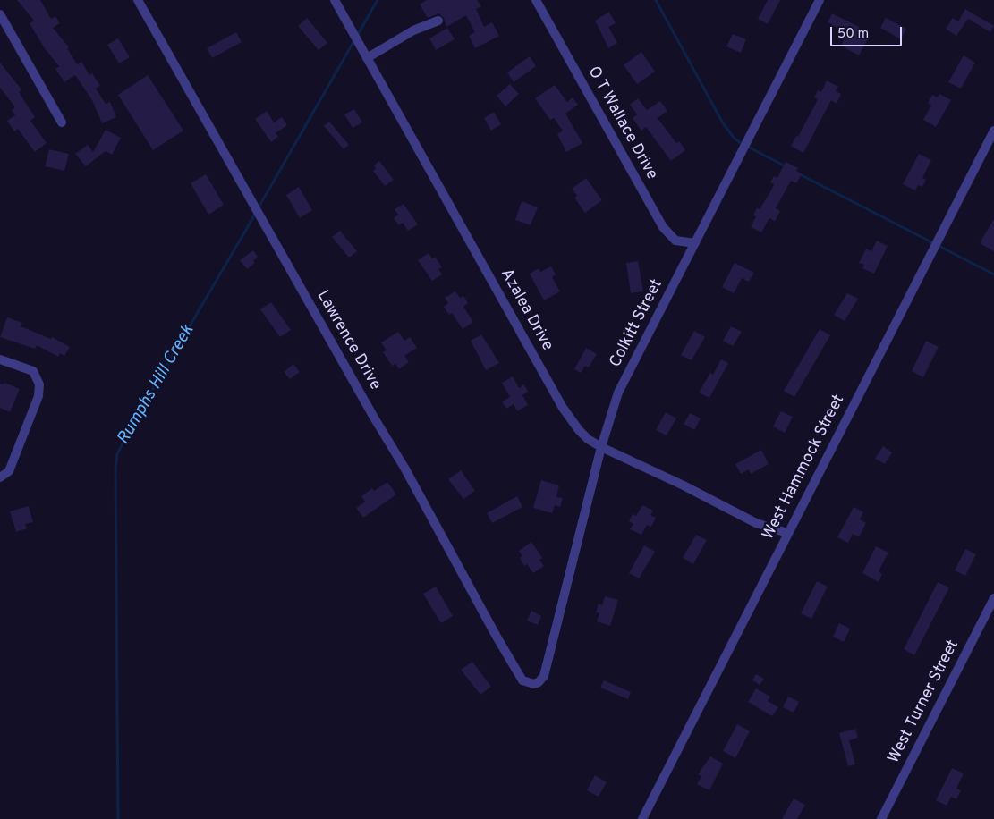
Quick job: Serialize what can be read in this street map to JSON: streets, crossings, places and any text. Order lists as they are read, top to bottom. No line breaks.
{"streets":{"street":["O T Wallace Drive","Azalea Drive","Colkitt Street","Lawrence Drive","West Hammock Street","West Turner Street"]},"crossings":[["O T Wallace Drive","Colkitt Street"],["Azalea Drive","Colkitt Street"],["Azalea Drive","West Hammock Street"],["Colkitt Street","Lawrence Drive"]],"water":["Rumphs Hill Creek"],"scale_bar":"50 m"}
